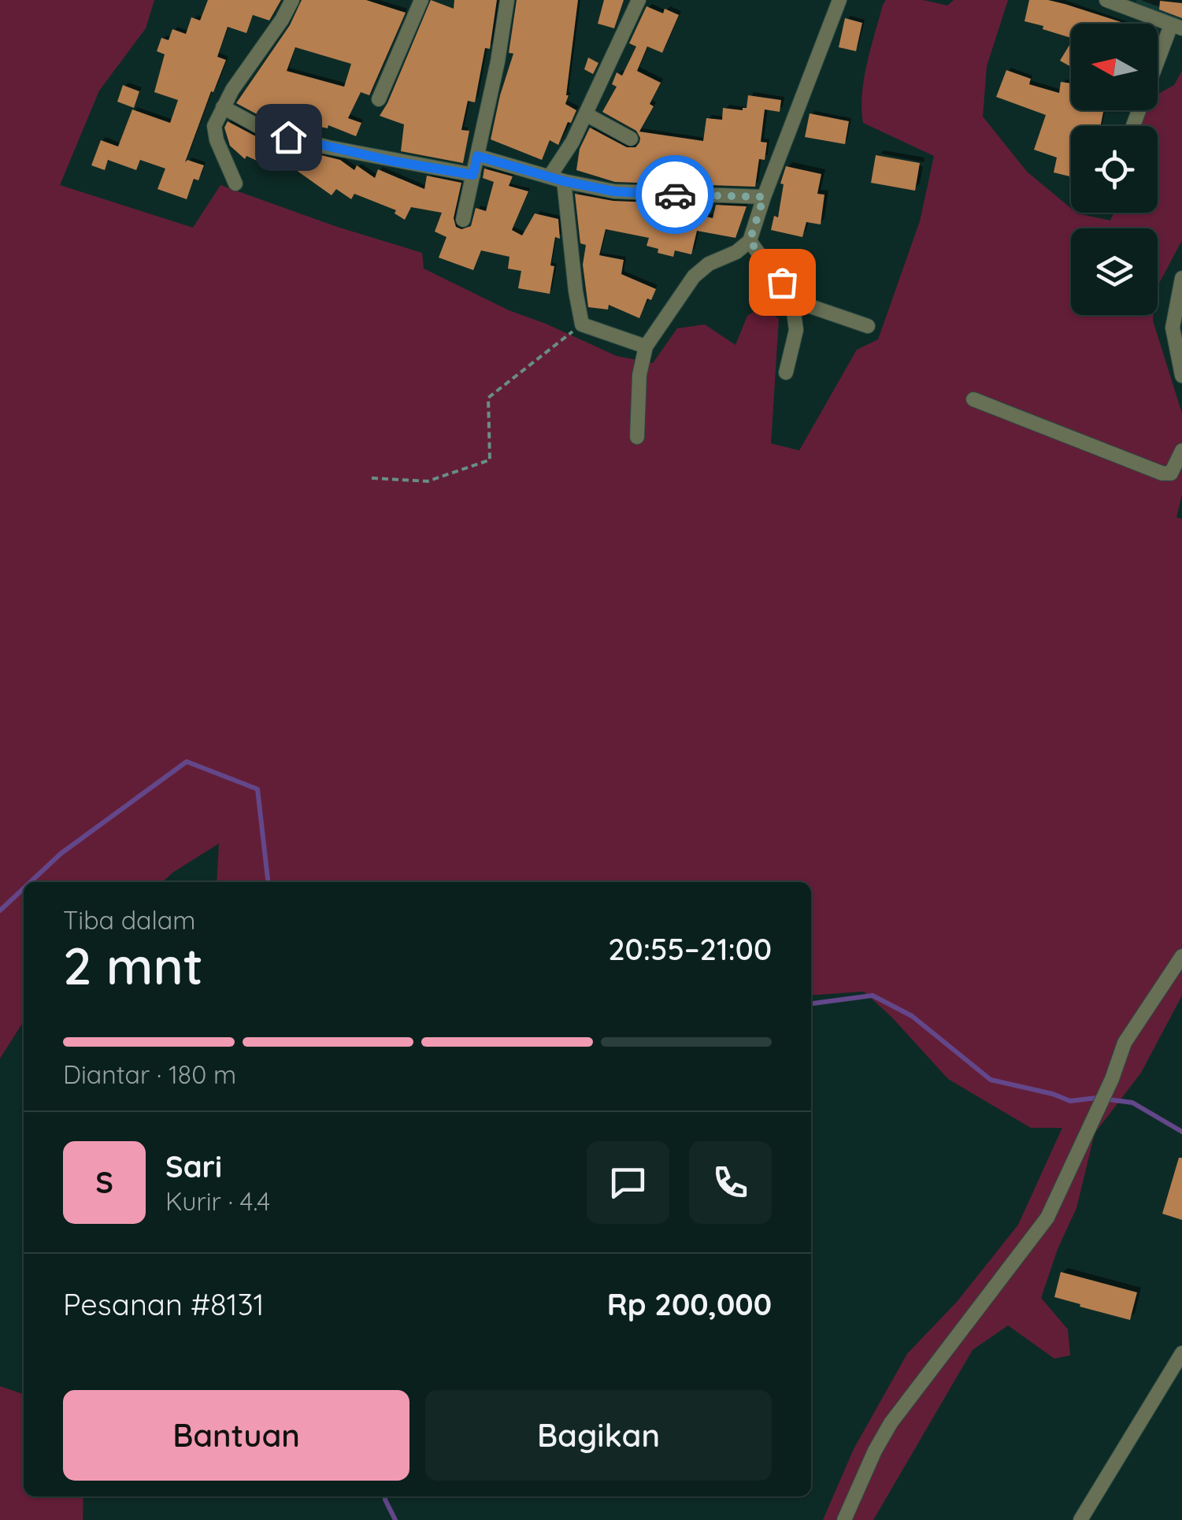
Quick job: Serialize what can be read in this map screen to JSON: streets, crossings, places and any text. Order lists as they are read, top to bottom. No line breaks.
{"north":"left","page":{"heading":["2 mnt","Tiba dalam","20:55–21:00"],"panel":["Sari","Kurir · 4.4","Pesanan #8131","Rp 200,000"],"bar":"Diantar · 180 m","round":"S","buttons":["Bantuan","Bagikan"]}}
